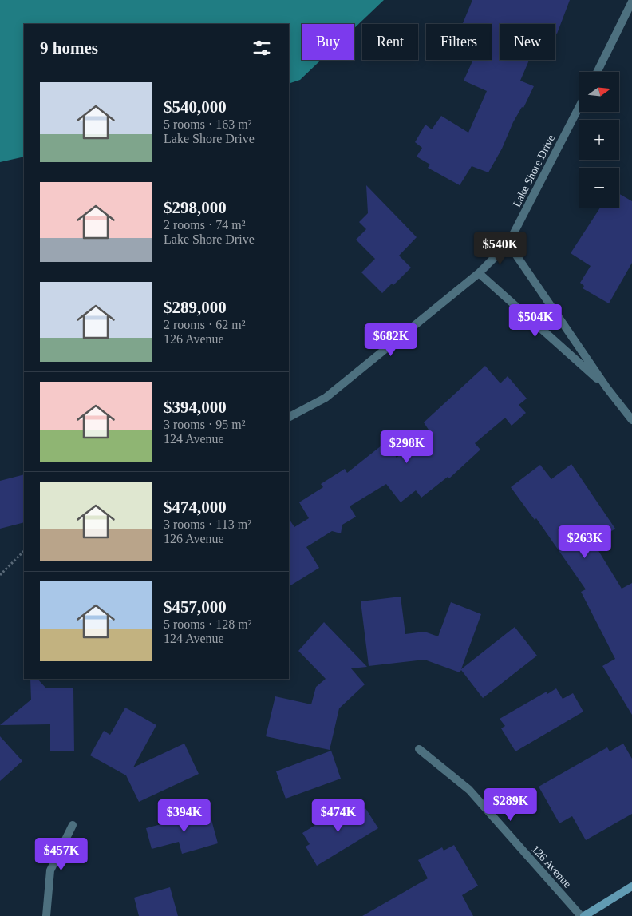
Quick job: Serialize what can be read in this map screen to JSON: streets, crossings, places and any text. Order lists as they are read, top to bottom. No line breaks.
{"streets":{"street":["Lake Shore Drive","126 Avenue"]},"north":"right","page":{"chip":["Buy","Rent","Filters","New"],"heading":"9 homes","map_buttons":["+","−"],"list":[{"name":"$540,000","note":"5 rooms · 163 m² · Lake Shore Drive"},{"name":"$298,000","note":"2 rooms · 74 m² · Lake Shore Drive"},{"name":"$289,000","note":"2 rooms · 62 m² · 126 Avenue"},{"name":"$394,000","note":"3 rooms · 95 m² · 124 Avenue"},{"name":"$474,000","note":"3 rooms · 113 m² · 126 Avenue"},{"name":"$457,000","note":"5 rooms · 128 m² · 124 Avenue"}],"price":["$540K","$504K","$682K","$298K","$263K","$289K","$394K","$474K","$457K"]}}
